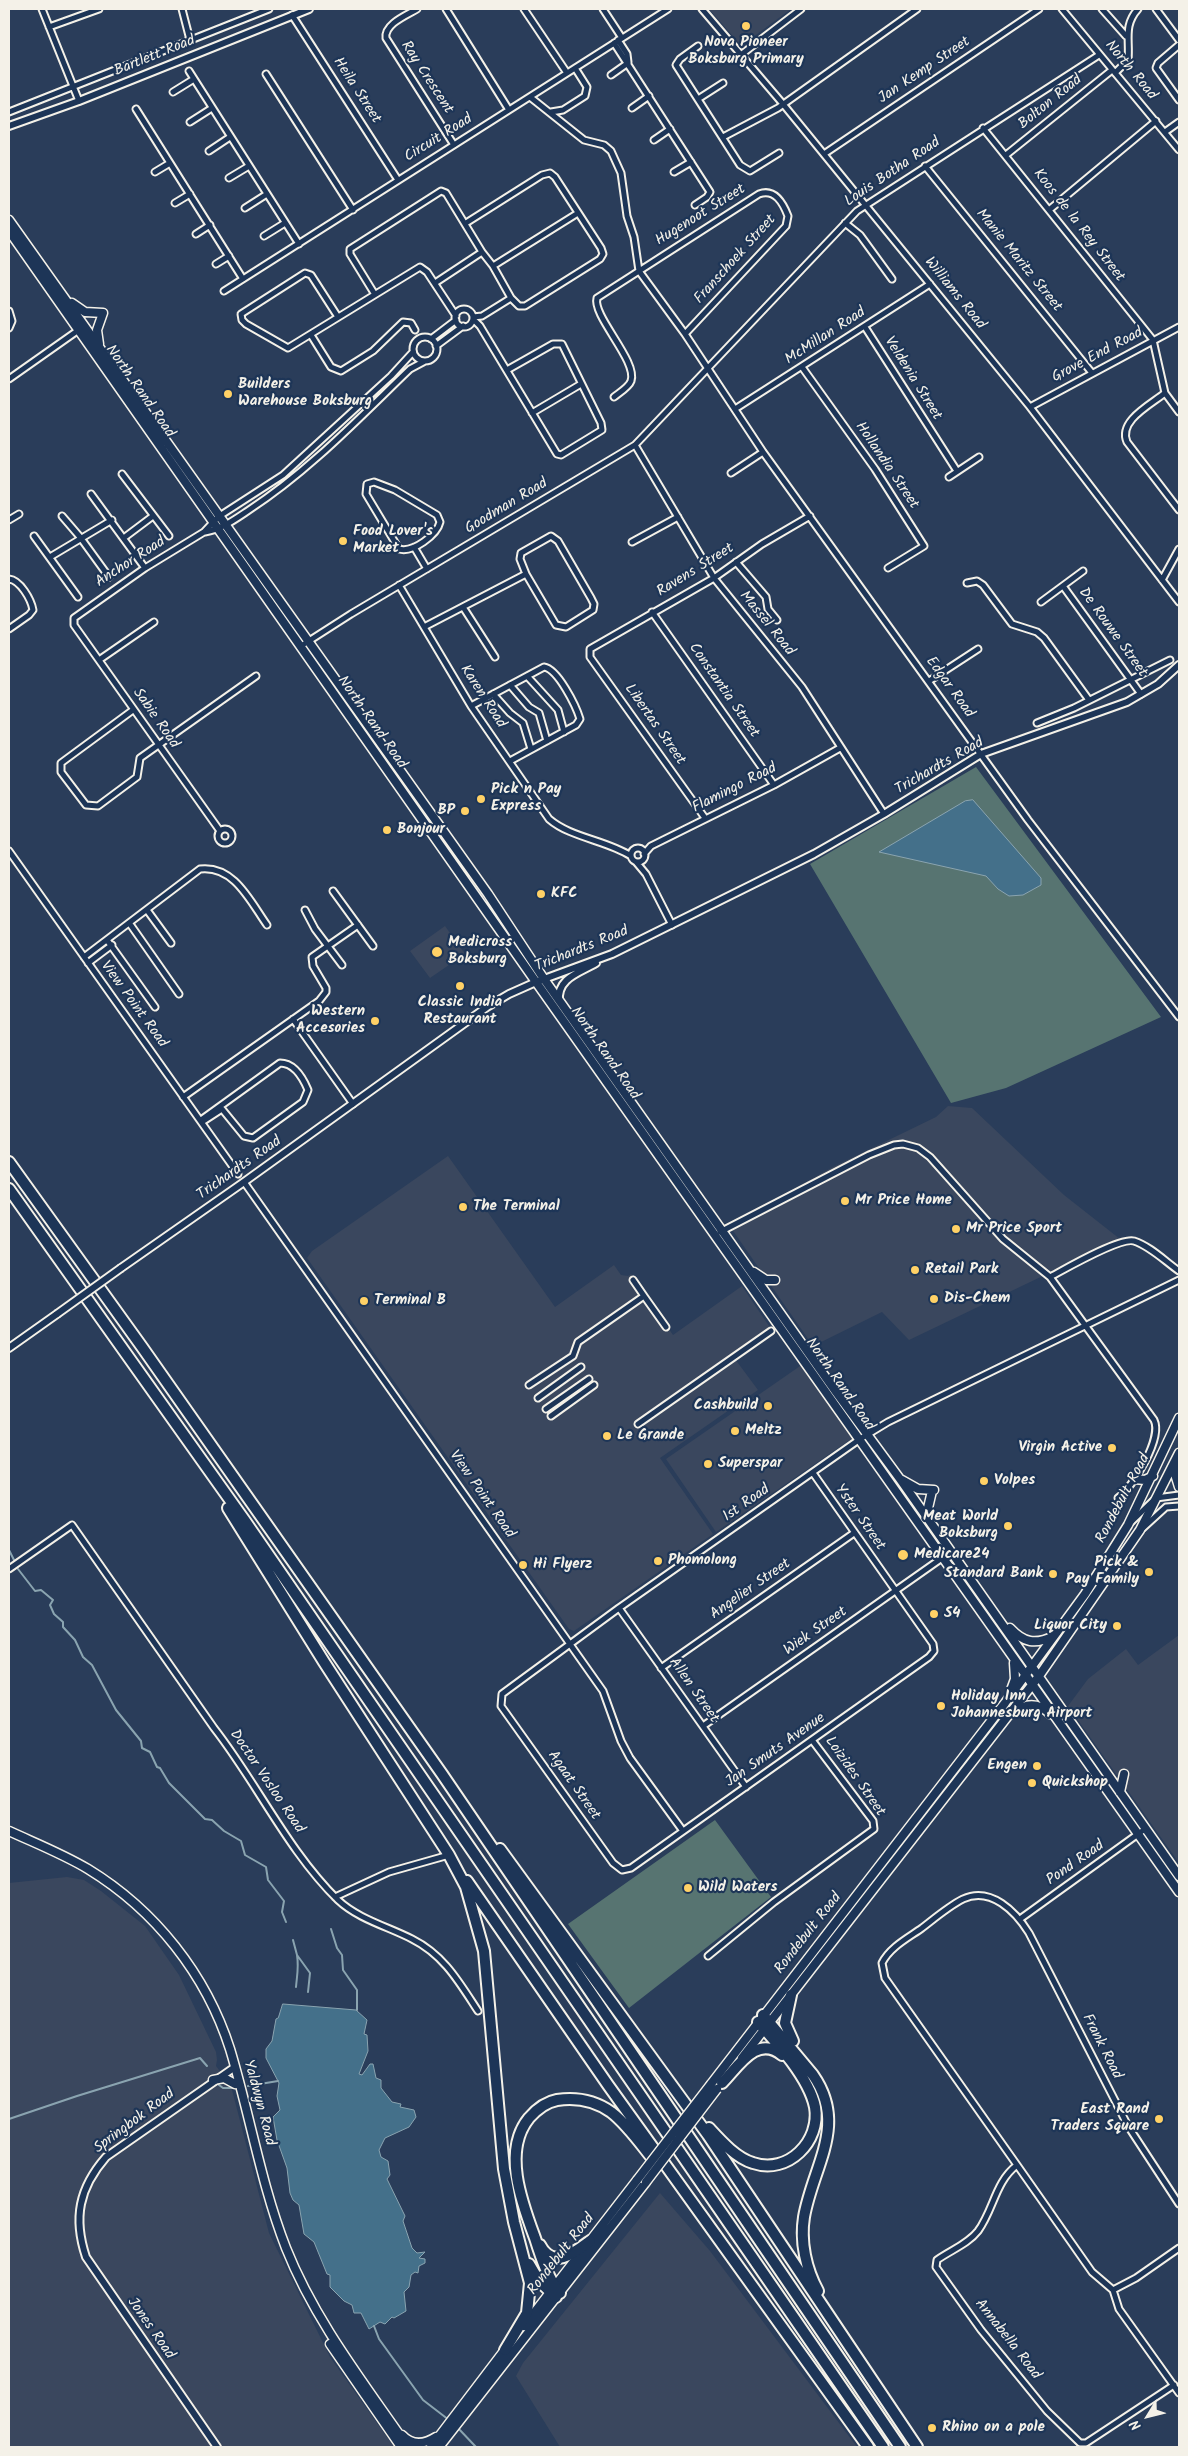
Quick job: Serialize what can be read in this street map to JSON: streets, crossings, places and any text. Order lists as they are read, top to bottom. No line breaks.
{"streets":{"main road":["North Rand Road","Rondebult Road","Yaldwyn Road"],"street":["Bartlett Road","Jan Kemp Street","North Road","Ray Crescent","Heila Street","Bolton Road","Circuit Road","Louis Botha Road","Hugenoot Street","Koos de la Rey Street","Franschoek Street","Manie Maritz Street","Williams Road","McMillan Road","Grove End Road","Veldenia Street","Hollandia Street","Goodman Road","Anchor Road","Ravens Street","Massel Road","De Rouwe Street","Edgar Road","Constantia Street","Karen Road","Sabie Road","Libertas Street","Trichardts Road","Flamingo Road","View Point Road","1st Road","Yster Street","Angelier Street","Wiek Street","Allen Street","Jan Smuts Avenue","Loizides Street","Doctor Vosloo Road","Agaat Street","Pond Road","Frank Road","Springbok Road","Jones Road","Annabella Road"]},"crossings":[["Bartlett Road","Heila Street"],["Jan Kemp Street","Williams Road"],["North Road","Bolton Road"],["North Road","Louis Botha Road"],["Ray Crescent","Circuit Road"],["Heila Street","Circuit Road"],["Bolton Road","Koos de la Rey Street"],["Louis Botha Road","Koos de la Rey Street"],["Louis Botha Road","Manie Maritz Street"],["Louis Botha Road","Williams Road"],["Louis Botha Road","Goodman Road"],["Louis Botha Road","Edgar Road"],["Hugenoot Street","Franschoek Street"],["Hugenoot Street","Edgar Road"],["Koos de la Rey Street","Grove End Road"],["Franschoek Street","Edgar Road"],["Manie Maritz Street","Grove End Road"],["Williams Road","McMillan Road"],["Williams Road","Grove End Road"],["McMillan Road","Veldenia Street"],["McMillan Road","Hollandia Street"],["McMillan Road","Edgar Road"],["North Rand Road","Goodman Road"],["North Rand Road","Anchor Road"],["North Rand Road","Trichardts Road"],["North Rand Road","Rondebult Road"],["North Rand Road","1st Road"],["North Rand Road","Wiek Street"],["North Rand Road","Pond Road"],["Goodman Road","Massel Road"],["Goodman Road","Edgar Road"],["Goodman Road","Karen Road"],["Anchor Road","Sabie Road"],["Ravens Street","Massel Road"],["Ravens Street","Edgar Road"],["Ravens Street","Constantia Street"],["Ravens Street","Libertas Street"],["Massel Road","Trichardts Road"],["Massel Road","Flamingo Road"],["De Rouwe Street","Trichardts Road"],["Edgar Road","Trichardts Road"],["Constantia Street","Flamingo Road"],["Libertas Street","Flamingo Road"],["Trichardts Road","View Point Road"],["View Point Road","1st Road"],["View Point Road","Jan Smuts Avenue"],["1st Road","Yster Street"],["1st Road","Allen Street"],["1st Road","Agaat Street"],["Yster Street","Angelier Street"],["Yster Street","Wiek Street"],["Yster Street","Jan Smuts Avenue"],["Angelier Street","Allen Street"],["Wiek Street","Allen Street"],["Allen Street","Jan Smuts Avenue"],["Jan Smuts Avenue","Loizides Street"],["Jan Smuts Avenue","Agaat Street"],["Pond Road","Frank Road"],["Frank Road","Annabella Road"],["Yaldwyn Road","Springbok Road"],["Springbok Road","Jones Road"]],"places":["Nova Pioneer Boksburg Primary","Builders Warehouse Boksburg","Food Lover's Market","Pick n Pay Express","BP","Bonjour","KFC","Medicross Boksburg","Classic India Restaurant","Western Accesories","Mr Price Home","The Terminal","Mr Price Sport","Retail Park","Dis-Chem","Terminal B","Cashbuild","Meltz","Le Grande","Virgin Active","Superspar","Volpes","Meat World Boksburg","Medicare24","Phomolong","Hi Flyerz","Pick & Pay Family","Standard Bank","S4","Liquor City","Holiday Inn Johannesburg Airport","Engen","Quickshop","Wild Waters","East Rand Traders Square","Rhino on a pole"],"north":"bottom left"}
